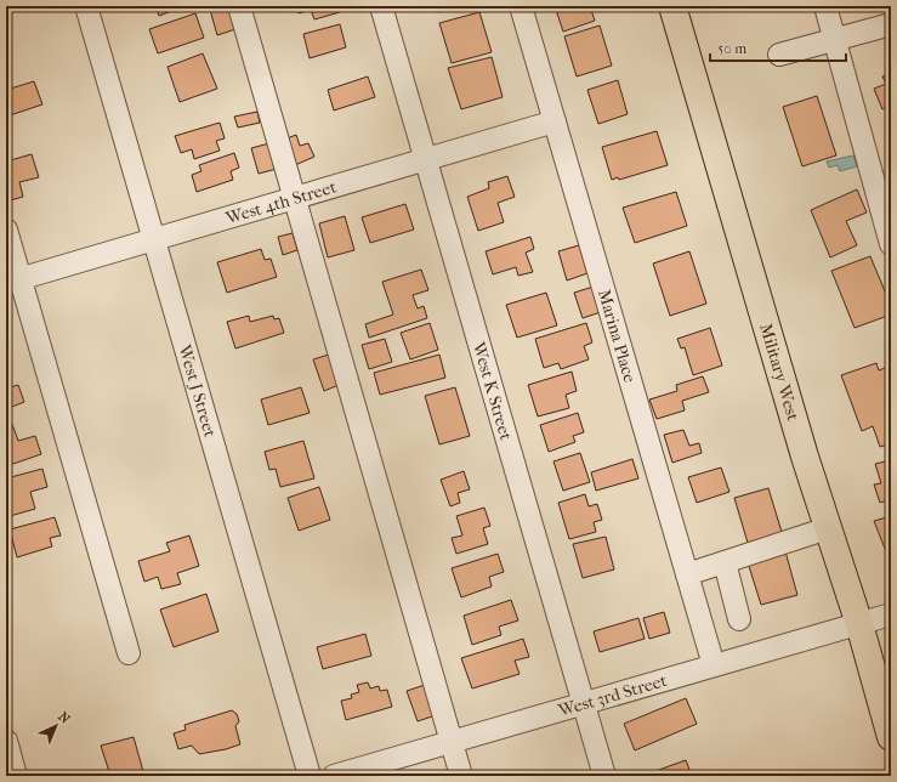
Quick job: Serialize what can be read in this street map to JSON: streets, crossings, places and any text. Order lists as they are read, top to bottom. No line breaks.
{"streets":{"main road":["Military West"],"street":["West 4th Street","Marina Place","West J Street","West K Street","West 3rd Street"]},"crossings":[["West 4th Street","Marina Place"],["West 4th Street","West J Street"],["West 4th Street","West K Street"],["Marina Place","West 3rd Street"],["Military West","West 3rd Street"],["West K Street","West 3rd Street"]],"scale_bar":"50 m","north":"top right"}
